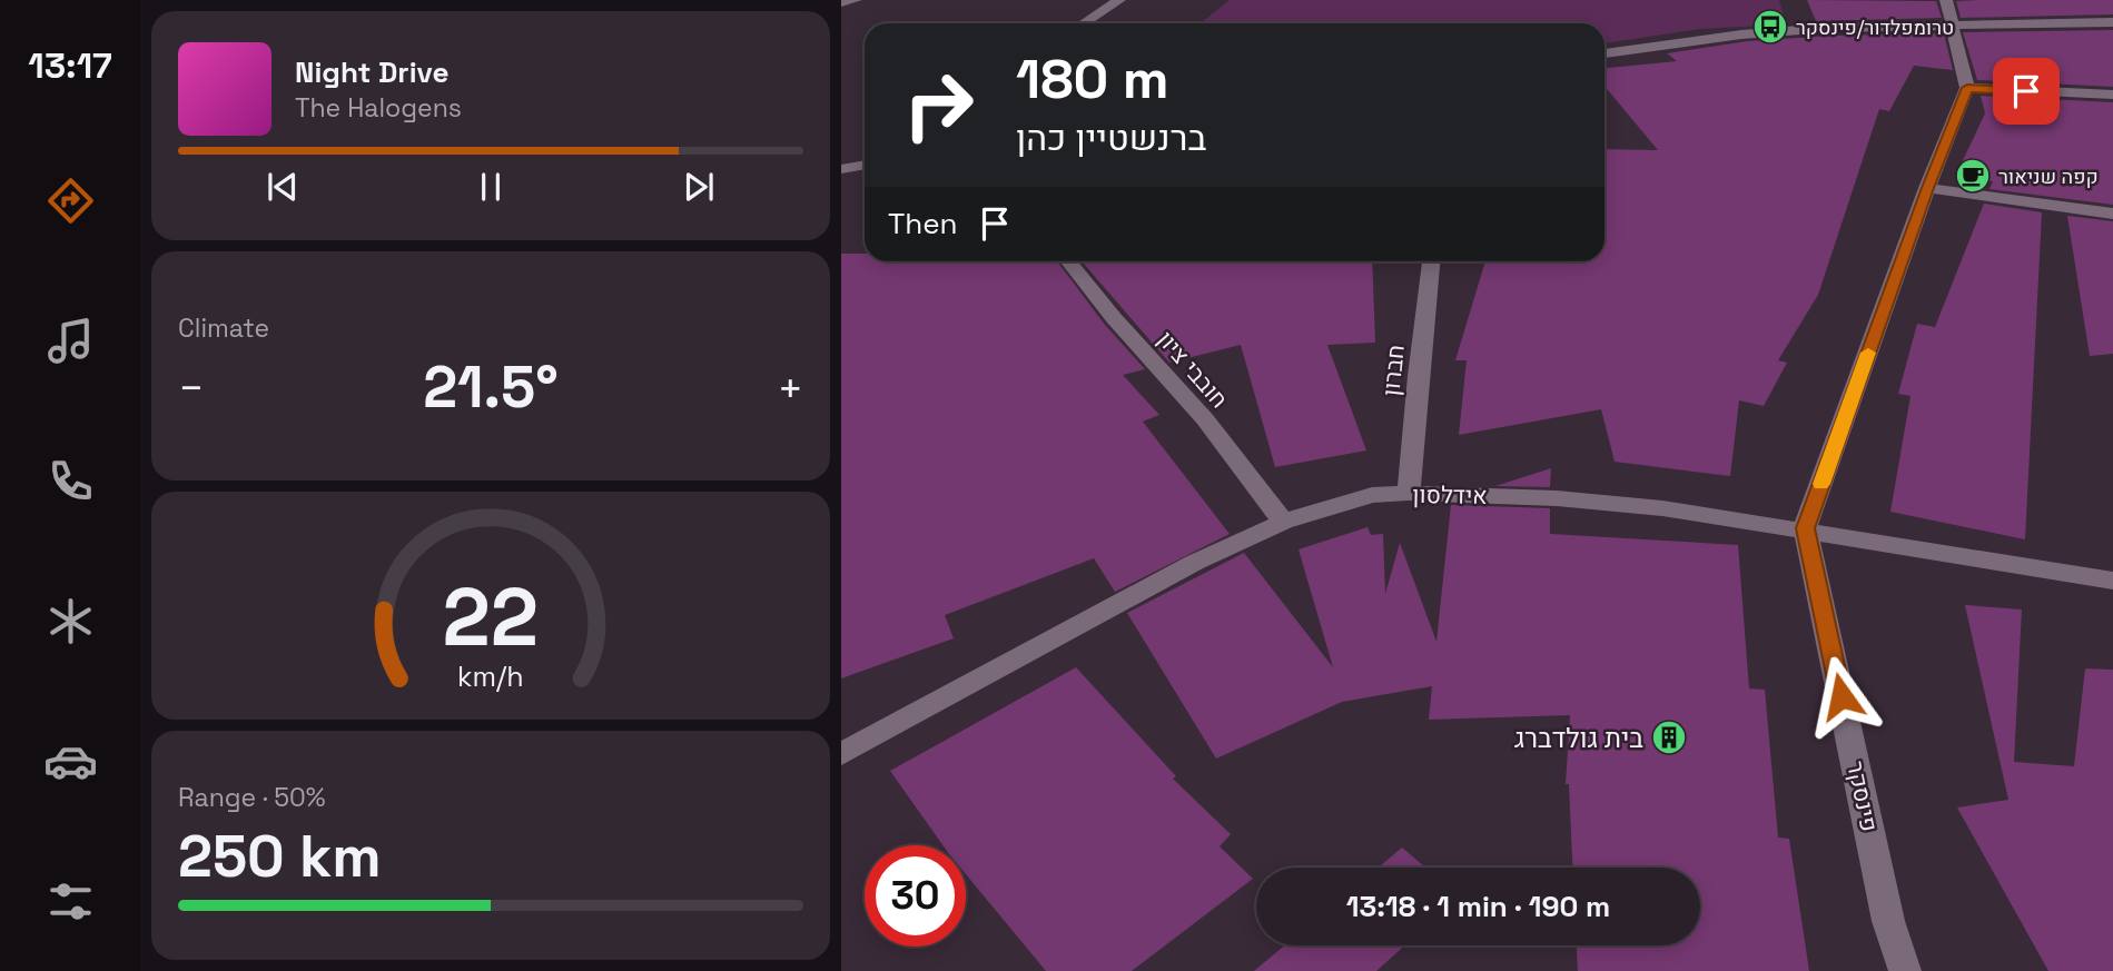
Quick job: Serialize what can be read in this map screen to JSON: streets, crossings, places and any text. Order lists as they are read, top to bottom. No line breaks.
{"streets":{"street":["חובבי ציון","חברון","אידלסון","פינסקר"]},"crossings":[["חובבי ציון","אידלסון"],["חברון","אידלסון"],["אידלסון","פינסקר"]],"places":{"bus stop":["טרומפלדור/פינסקר"],"cafe":["קפה שניאור"],"building":["בית גולדברג"]},"page":{"tabs":"13:17","turn":["180 m","ברנשטיין כהן"],"song":["Night Drive","The Halogens"],"then":"Then","tile":["Climate",["Range · 50%","250 km"]],"heat":["−","21.5°","+"],"limit":"30","trip":"13:18 · 1 min · 190 m","gauge":["22","km/h"]}}
